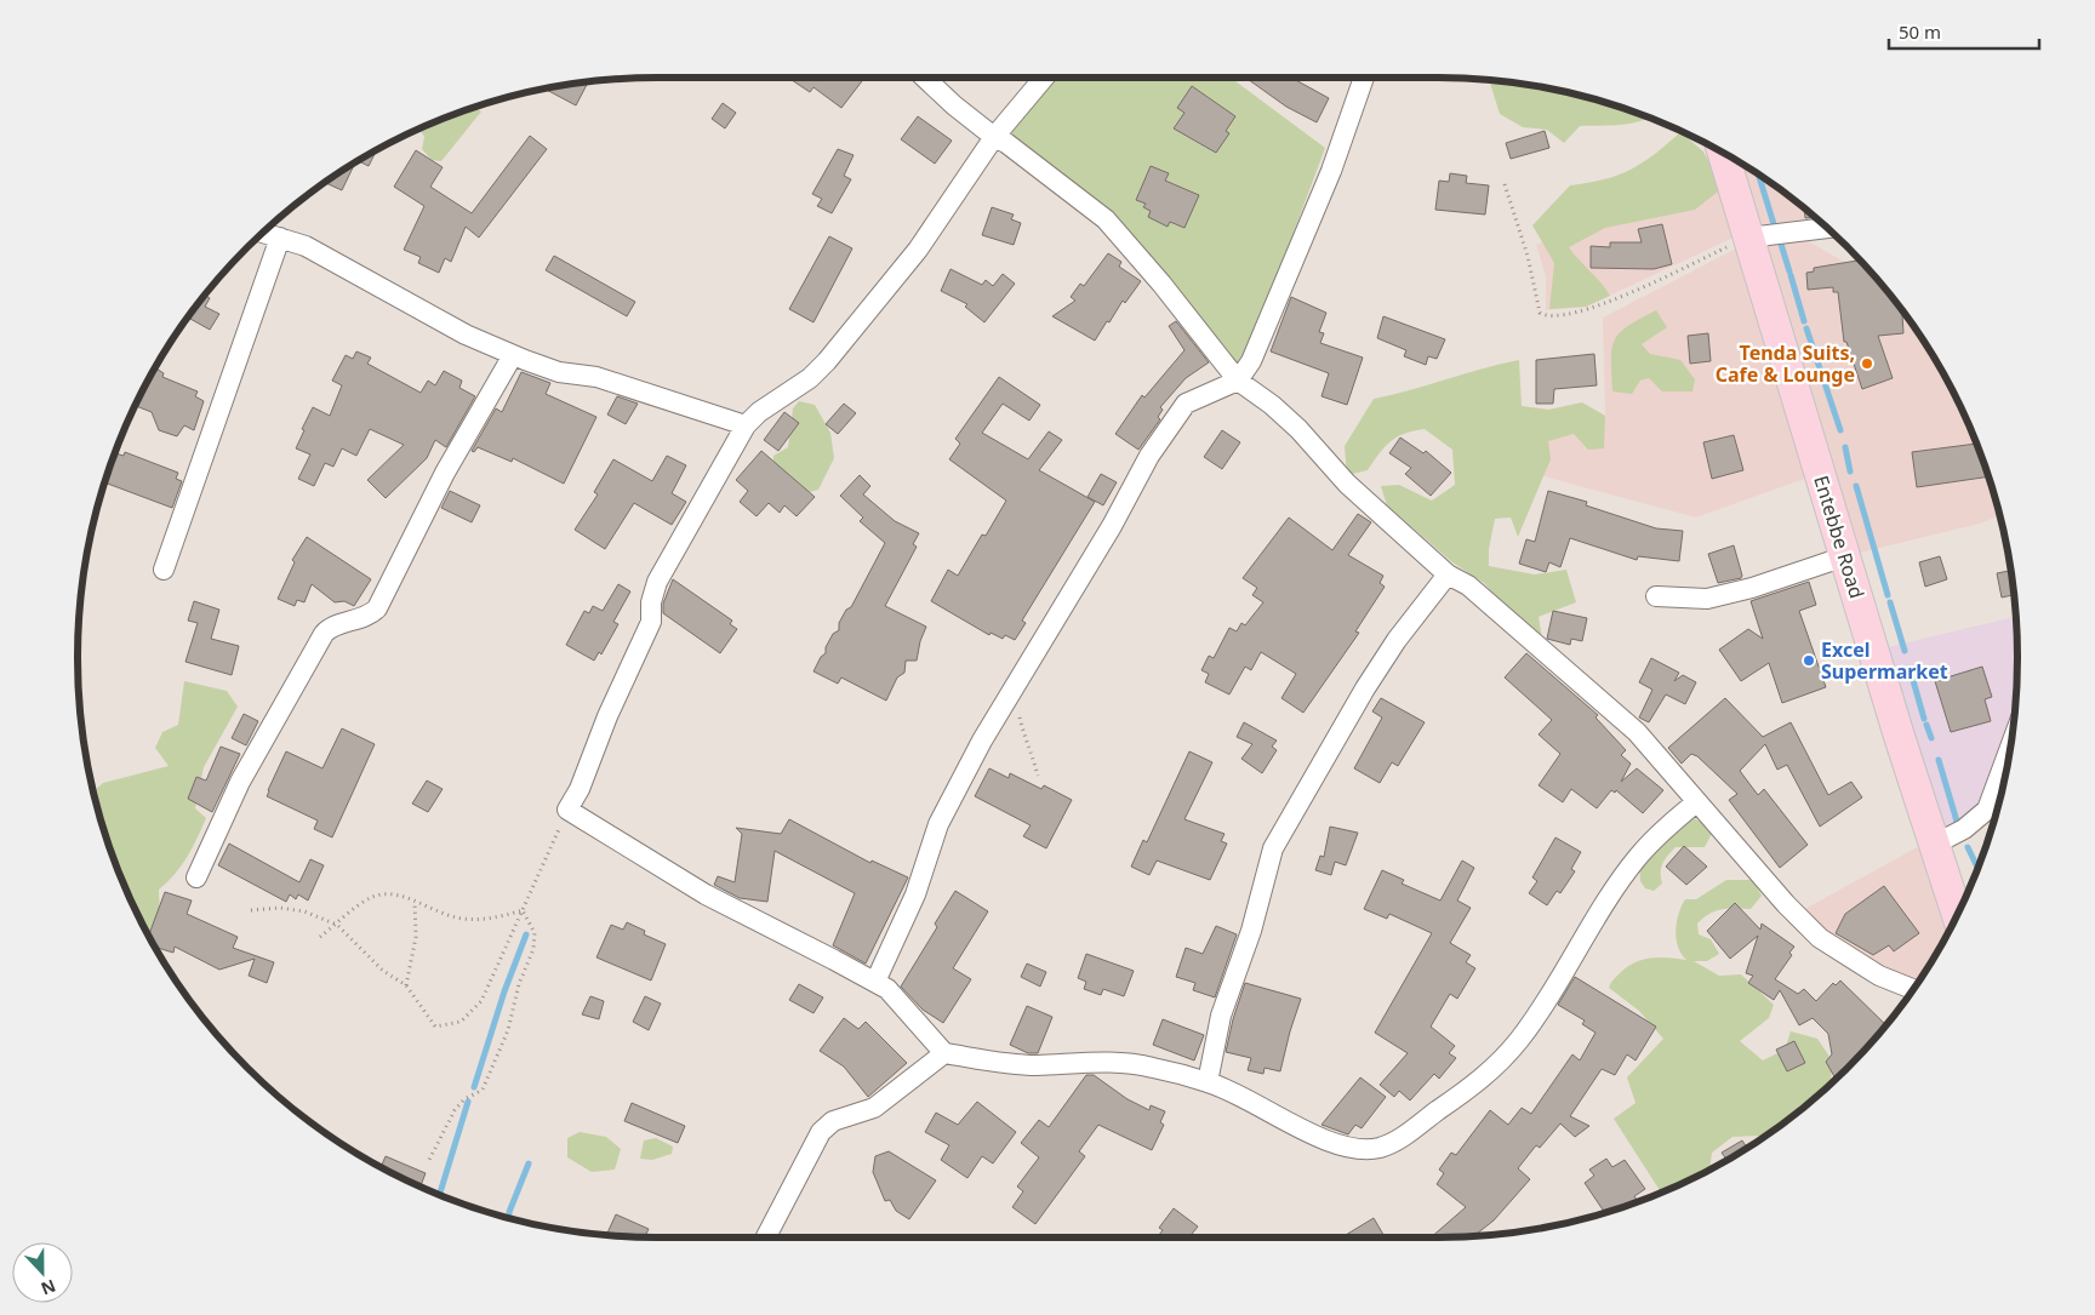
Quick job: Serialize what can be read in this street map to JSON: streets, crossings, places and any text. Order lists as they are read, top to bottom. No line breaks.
{"streets":{"main road":["Entebbe Road"]},"places":["Tenda Suits, Cafe & Lounge","Excel Supermarket"],"scale_bar":"50 m","north":"bottom"}
